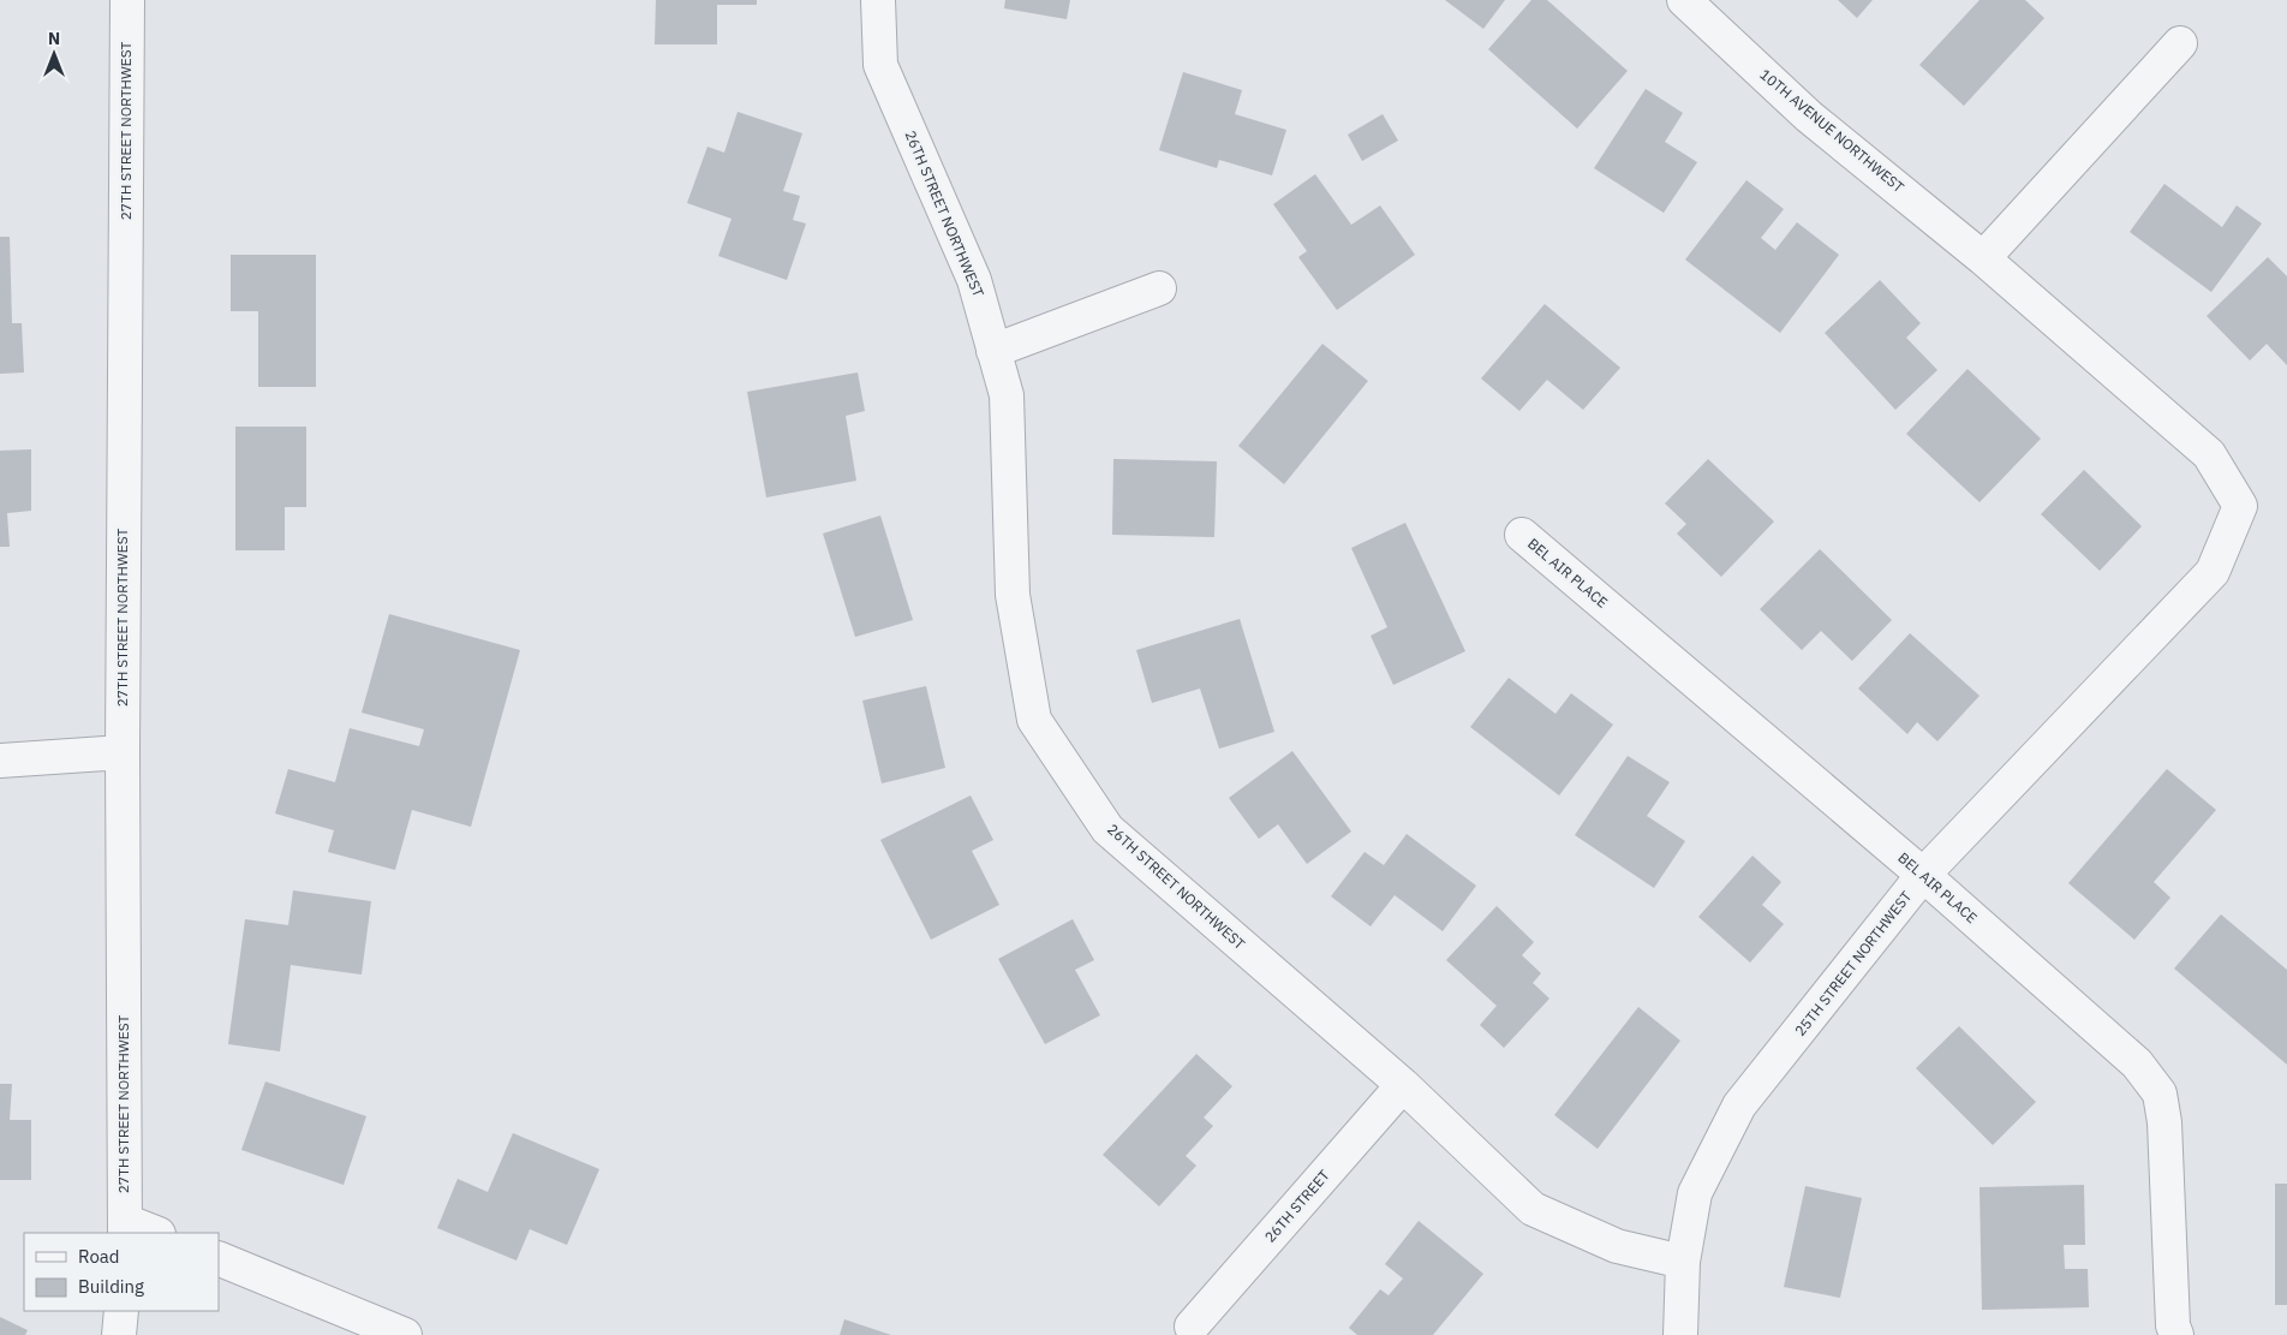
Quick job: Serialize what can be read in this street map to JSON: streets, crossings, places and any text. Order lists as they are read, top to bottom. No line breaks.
{"streets":{"street":["27TH STREET NORTHWEST","10TH AVENUE NORTHWEST","26TH STREET NORTHWEST","BEL AIR PLACE","25TH STREET NORTHWEST","26TH STREET"]},"crossings":[["10TH AVENUE NORTHWEST","25TH STREET NORTHWEST"],["26TH STREET NORTHWEST","25TH STREET NORTHWEST"],["26TH STREET NORTHWEST","26TH STREET"],["BEL AIR PLACE","25TH STREET NORTHWEST"]],"legend":["Road","Building"],"north":"top"}
